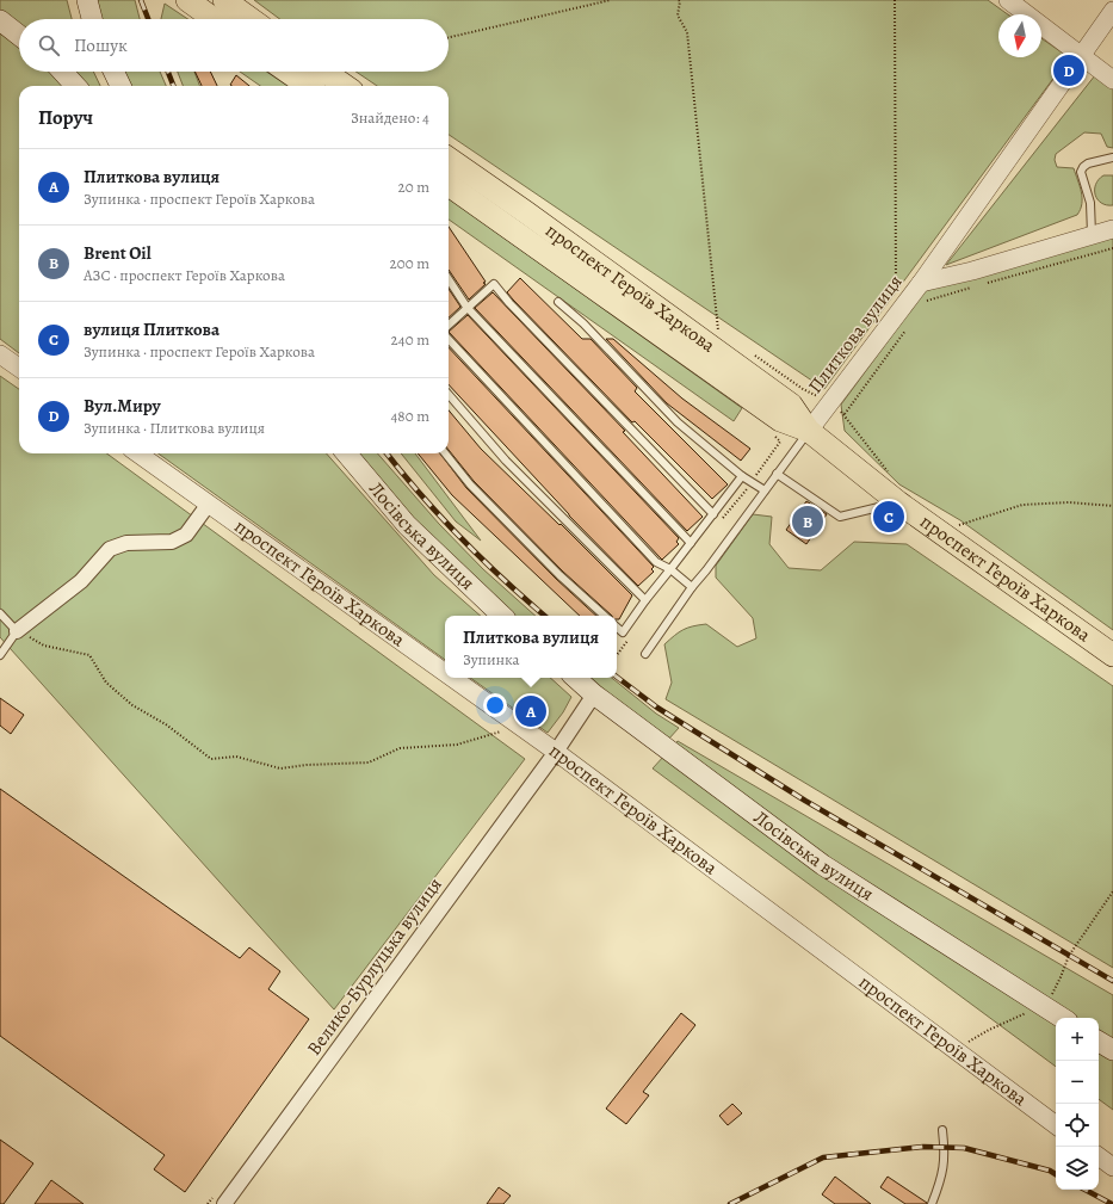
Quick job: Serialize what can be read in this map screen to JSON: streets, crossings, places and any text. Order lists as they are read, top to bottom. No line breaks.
{"streets":{"main road":["проспект Героїв Харкова","Лосівська вулиця"],"street":["Плиткова вулиця","Велико-Бурлуцька вулиця"]},"crossings":[["проспект Героїв Харкова","Плиткова вулиця"],["проспект Героїв Харкова","Велико-Бурлуцька вулиця"]],"north":"bottom","page":{"search":"Пошук","pins":["D","C","B","A"],"heading":["Поруч","Знайдено: 4"],"list":[{"mark":"A","name":"Плиткова вулиця","note":"Зупинка · проспект Героїв Харкова","value":"20 m"},{"mark":"B","name":"Brent Oil","note":"АЗС · проспект Героїв Харкова","value":"200 m"},{"mark":"C","name":"вулиця Плиткова","note":"Зупинка · проспект Героїв Харкова","value":"240 m"},{"mark":"D","name":"Вул.Миру","note":"Зупинка · Плиткова вулиця","value":"480 m"}],"popup":["Плиткова вулиця","Зупинка"],"map_buttons":["+","−"]}}
